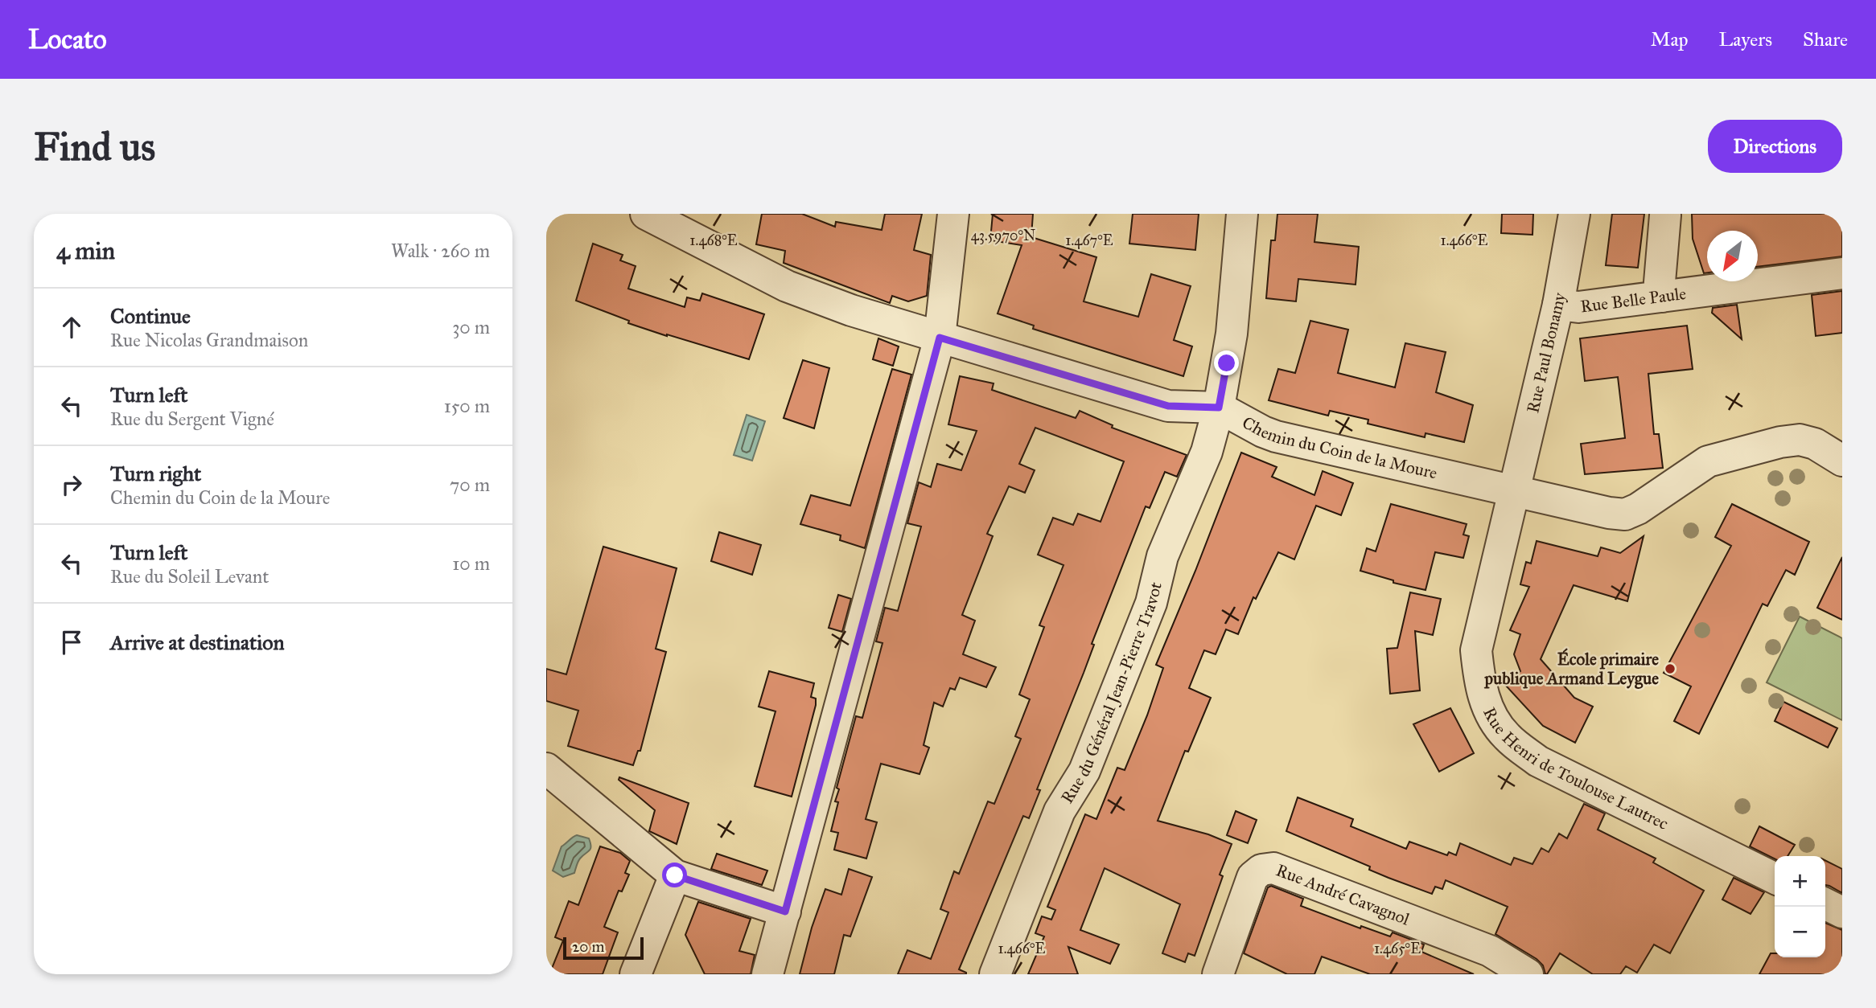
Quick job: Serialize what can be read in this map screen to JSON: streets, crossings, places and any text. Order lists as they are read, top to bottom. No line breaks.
{"streets":{"street":["Rue Belle Paule","Rue Paul Bonamy","Chemin du Coin de la Moure","Rue du Général Jean-Pierre Travot","Rue Henri de Toulouse Lautrec","Rue André Cavagnol"]},"crossings":[["Rue Belle Paule","Rue Paul Bonamy"],["Rue Paul Bonamy","Chemin du Coin de la Moure"],["Rue Paul Bonamy","Rue Henri de Toulouse Lautrec"],["Chemin du Coin de la Moure","Rue du Général Jean-Pierre Travot"],["Chemin du Coin de la Moure","Rue Henri de Toulouse Lautrec"]],"places":["École primaire publique Armand Leygue"],"scale_bar":"20 m","north":"bottom left","page":{"header":"Locato","nav":["Map","Layers","Share"],"buttons":"Directions","title":"Find us","heading":["4 min","Walk · 260 m"],"list":[["Continue","Rue Nicolas Grandmaison","30 m"],["Turn left","Rue du Sergent Vigné","150 m"],["Turn right","Chemin du Coin de la Moure","70 m"],["Turn left","Rue du Soleil Levant","10 m"],"Arrive at destination"],"map_buttons":["+","−"],"scale":"20 m"},"coordinates":["43.5970°N","1.468°E","1.467°E","1.466°E","1.465°E"]}
